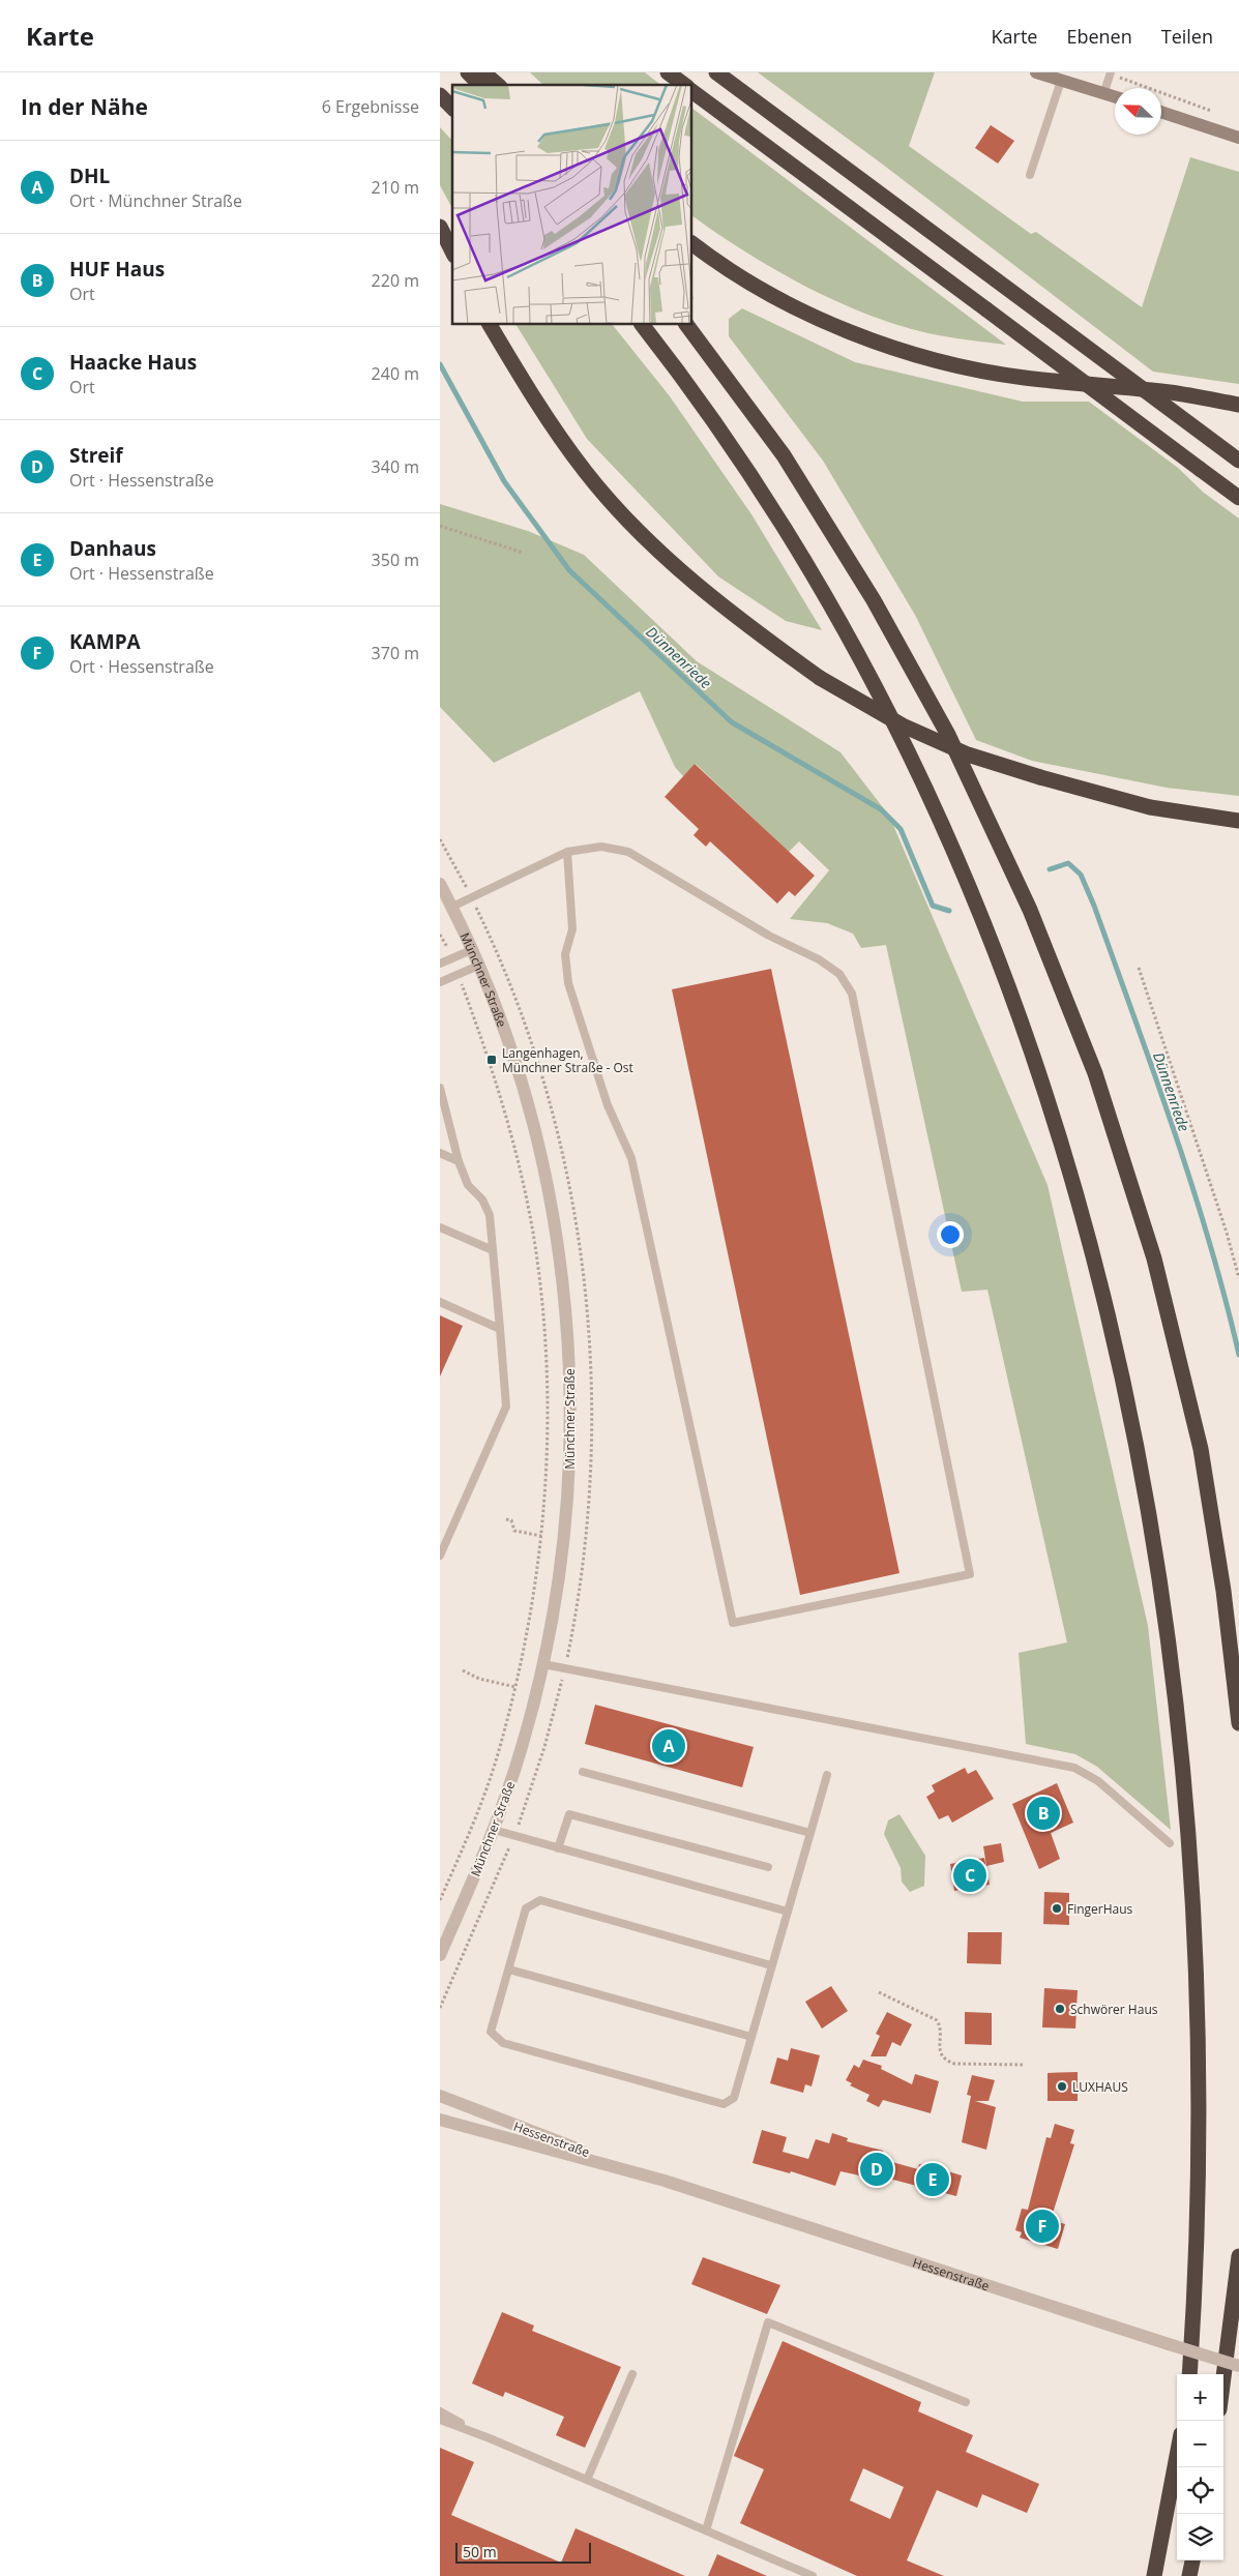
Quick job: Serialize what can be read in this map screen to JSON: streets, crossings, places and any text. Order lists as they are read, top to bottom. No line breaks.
{"streets":{"street":["Münchner Straße","Hessenstraße"]},"water":["Dünnenriede"],"places":{"transit":["Langenhagen, Münchner Straße - Ost"],"other":["FingerHaus","Schwörer Haus","LUXHAUS"]},"scale_bar":"50 m","north":"top left","page":{"header":"Karte","nav":["Karte","Ebenen","Teilen"],"heading":["In der Nähe","6 Ergebnisse"],"list":[{"mark":"A","name":"DHL","note":"Ort · Münchner Straße","value":"210 m"},{"mark":"B","name":"HUF Haus","note":"Ort","value":"220 m"},{"mark":"C","name":"Haacke Haus","note":"Ort","value":"240 m"},{"mark":"D","name":"Streif","note":"Ort · Hessenstraße","value":"340 m"},{"mark":"E","name":"Danhaus","note":"Ort · Hessenstraße","value":"350 m"},{"mark":"F","name":"KAMPA","note":"Ort · Hessenstraße","value":"370 m"}],"pins":["A","B","C","D","E","F"],"map_buttons":["+","−"],"scale":"50 m"}}
